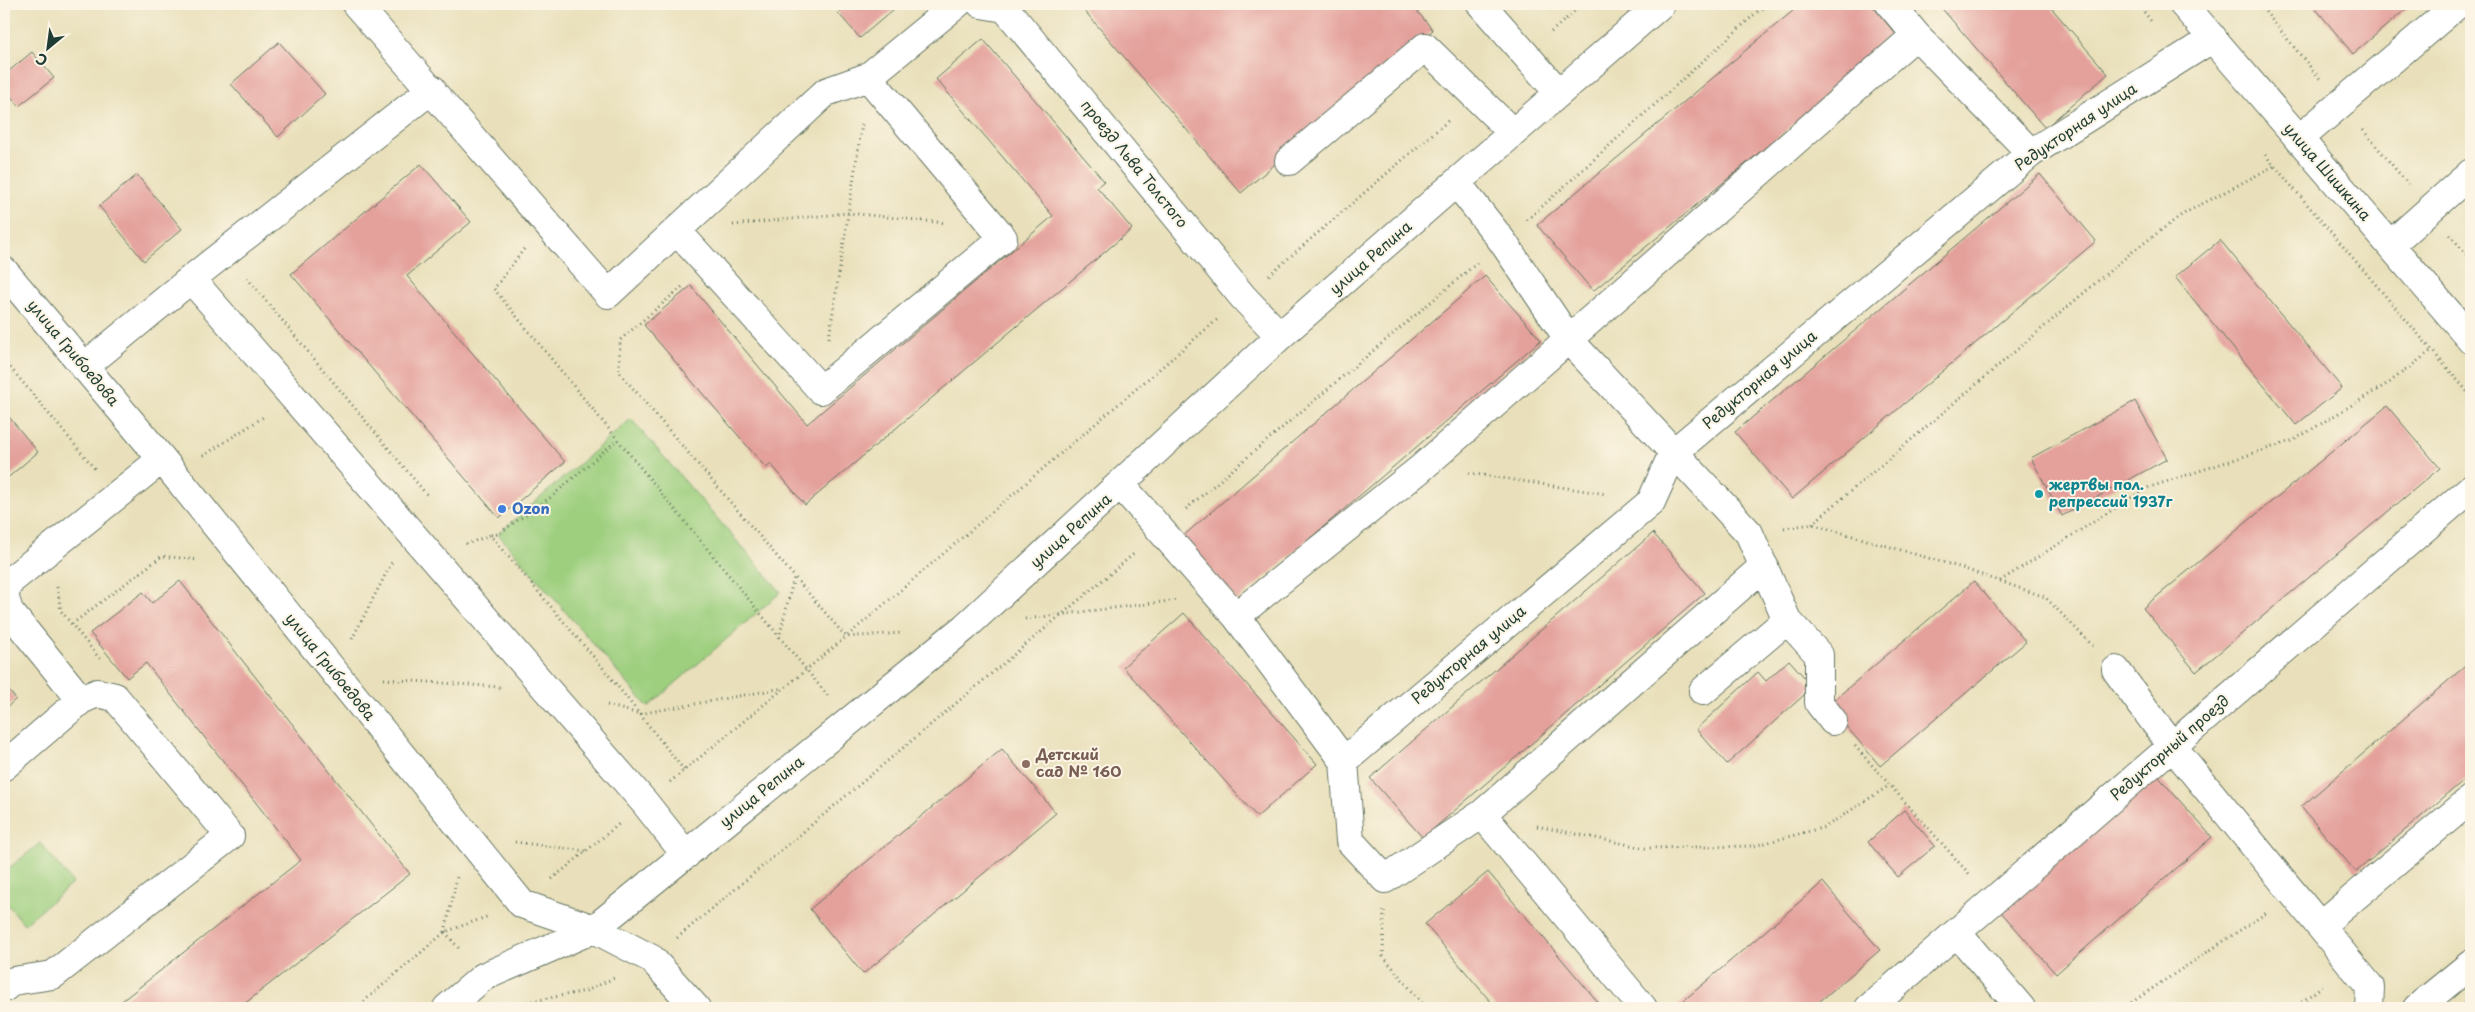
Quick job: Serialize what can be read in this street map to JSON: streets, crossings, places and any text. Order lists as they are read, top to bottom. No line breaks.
{"streets":{"street":["Редукторная улица","проезд Льва Толстого","улица Шишкина","улица Репина","улица Грибоедова","Редукторный проезд"]},"crossings":[["Редукторная улица","улица Шишкина"],["проезд Льва Толстого","улица Репина"]],"places":["жертвы пол. репрессий 1937г","Ozon","Детский сад № 160"],"north":"bottom left"}
